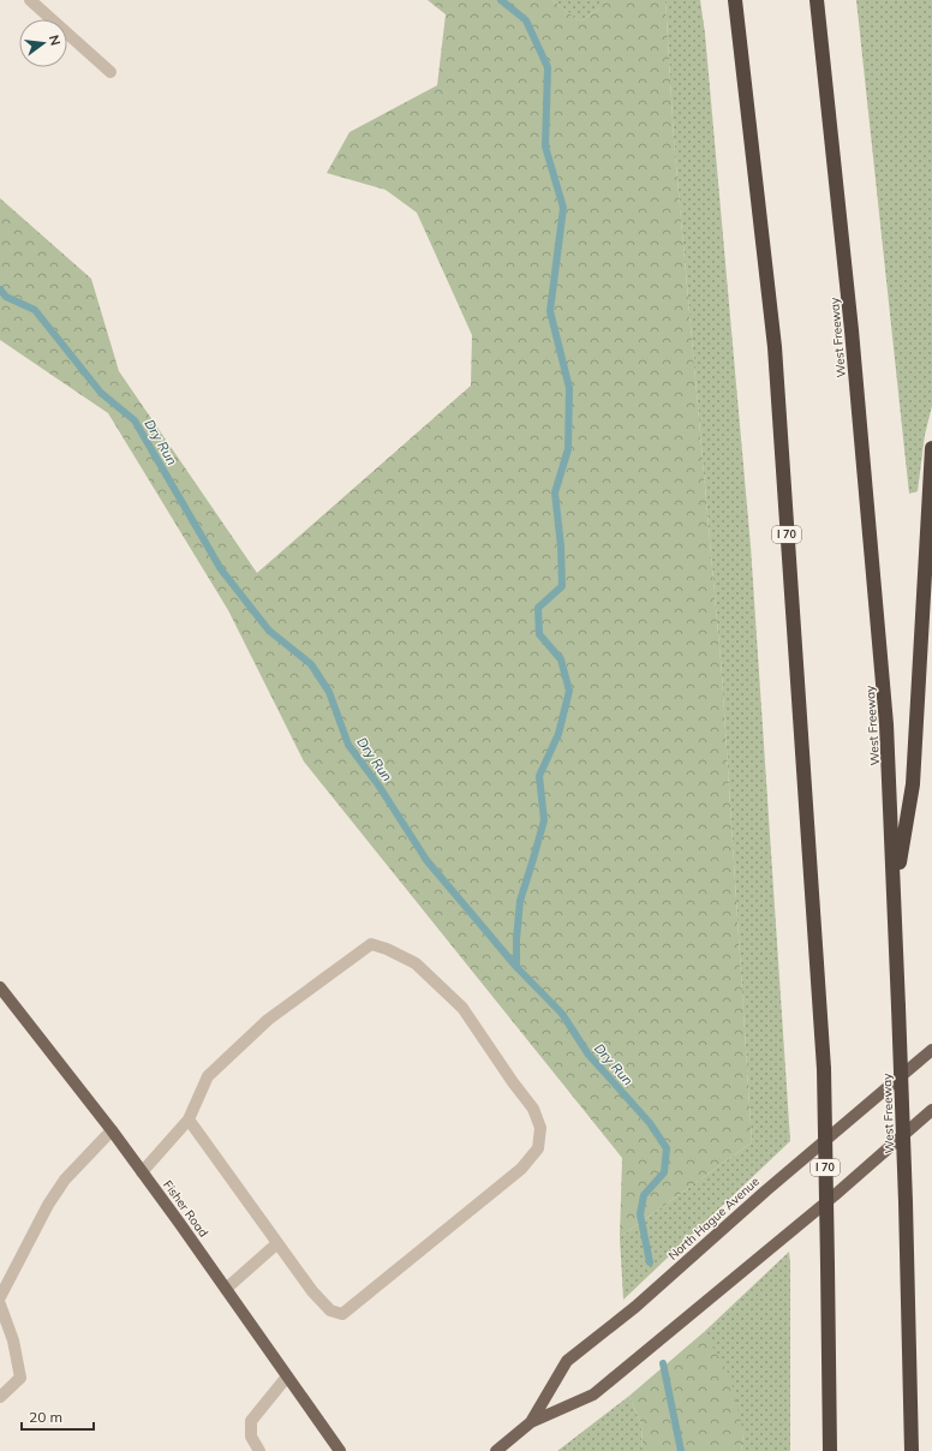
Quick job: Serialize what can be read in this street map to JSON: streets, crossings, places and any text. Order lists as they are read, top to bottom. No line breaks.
{"streets":{"highway":["West Freeway","I 70"],"main road":["Fisher Road","North Hague Avenue"]},"water":["Dry Run"],"scale_bar":"20 m","north":"right"}
